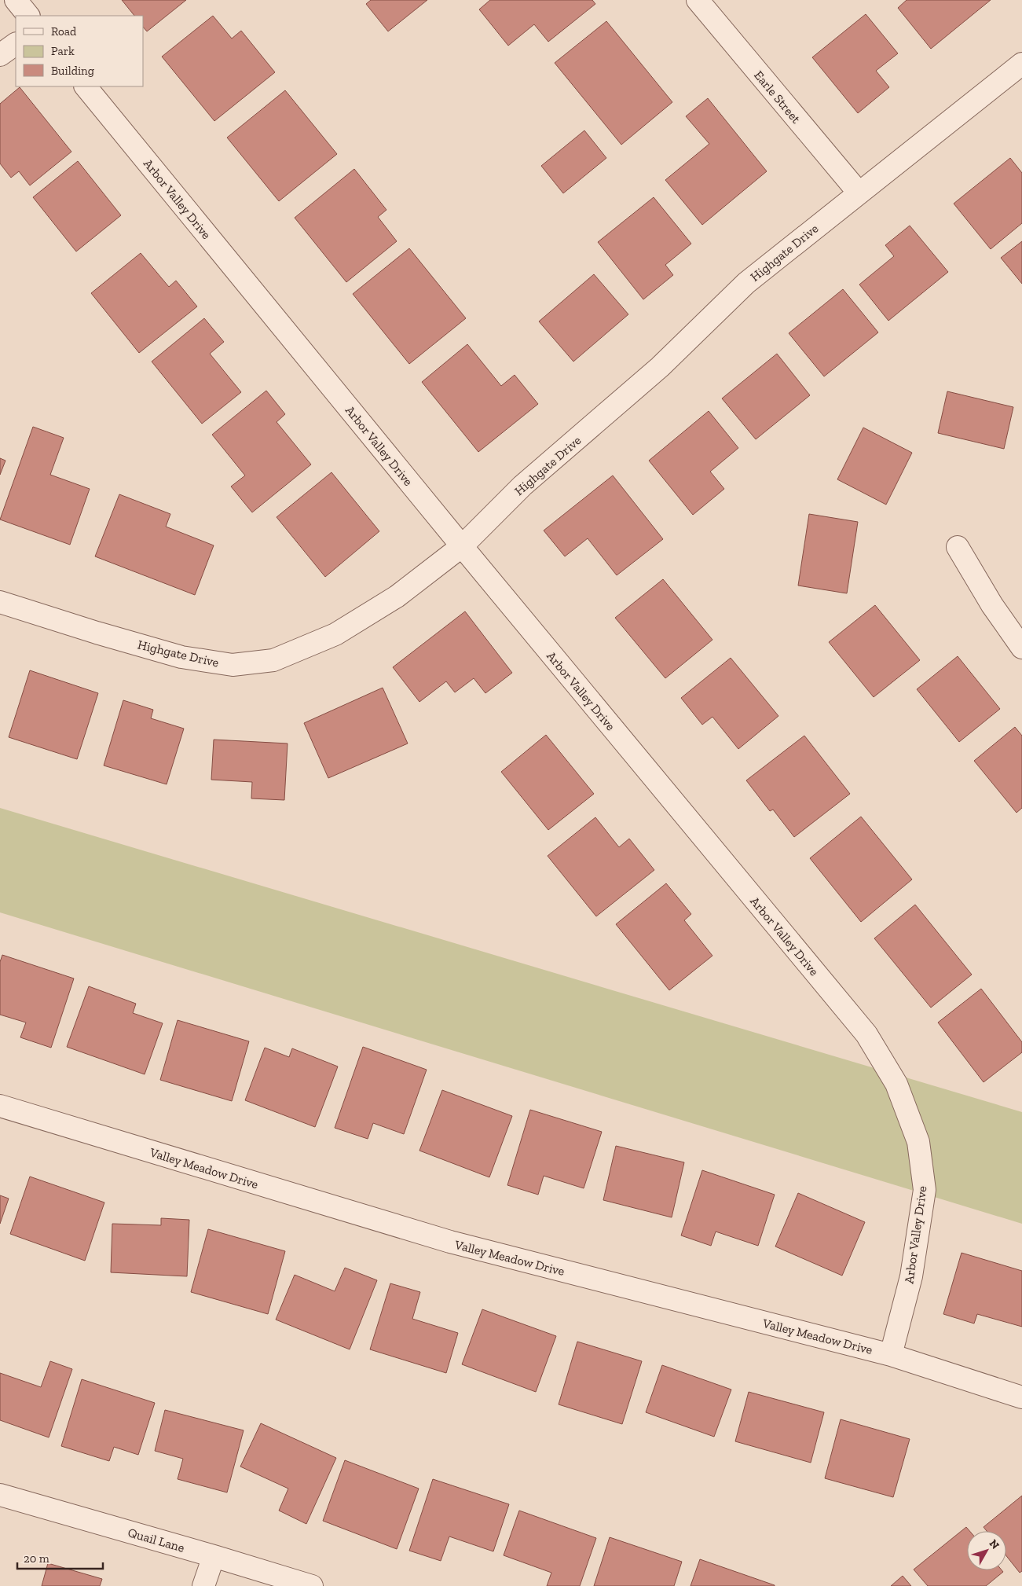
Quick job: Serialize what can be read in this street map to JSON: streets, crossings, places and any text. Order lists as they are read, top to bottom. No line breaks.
{"streets":{"street":["Earle Street","Arbor Valley Drive","Highgate Drive","Valley Meadow Drive","Quail Lane"]},"crossings":[["Earle Street","Highgate Drive"],["Arbor Valley Drive","Highgate Drive"],["Arbor Valley Drive","Valley Meadow Drive"]],"legend":["Road","Park","Building"],"scale_bar":"20 m","north":"top right"}
